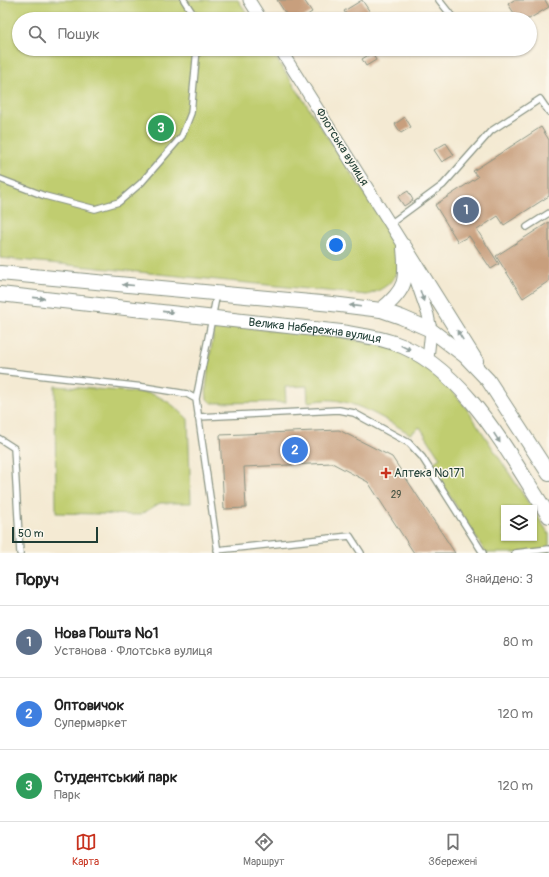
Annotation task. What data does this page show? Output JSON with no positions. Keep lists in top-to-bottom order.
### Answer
{
  "streets": {
    "street": ["Флотська вулиця", "Велика Набережна вулиця"]
  },
  "crossings": [
    ["Флотська вулиця", "Велика Набережна вулиця"]
  ],
  "places": {
    "health": ["Аптека №171"]
  },
  "house_numbers": ["29"],
  "scale_bar": "50 m",
  "page": {
    "search": "Пошук",
    "pins": ["3", "1", "2"],
    "scale": "50 m",
    "heading": ["Поруч", "Знайдено: 3"],
    "list": [
      {
        "mark": "1",
        "name": "Нова Пошта №1",
        "note": "Установа · Флотська вулиця",
        "value": "80 m"
      },
      {
        "mark": "2",
        "name": "Оптовичок",
        "note": "Супермаркет",
        "value": "120 m"
      },
      {
        "mark": "3",
        "name": "Студентський парк",
        "note": "Парк",
        "value": "120 m"
      }
    ],
    "nav": ["Карта", "Маршрут", "Збережені"]
  }
}
